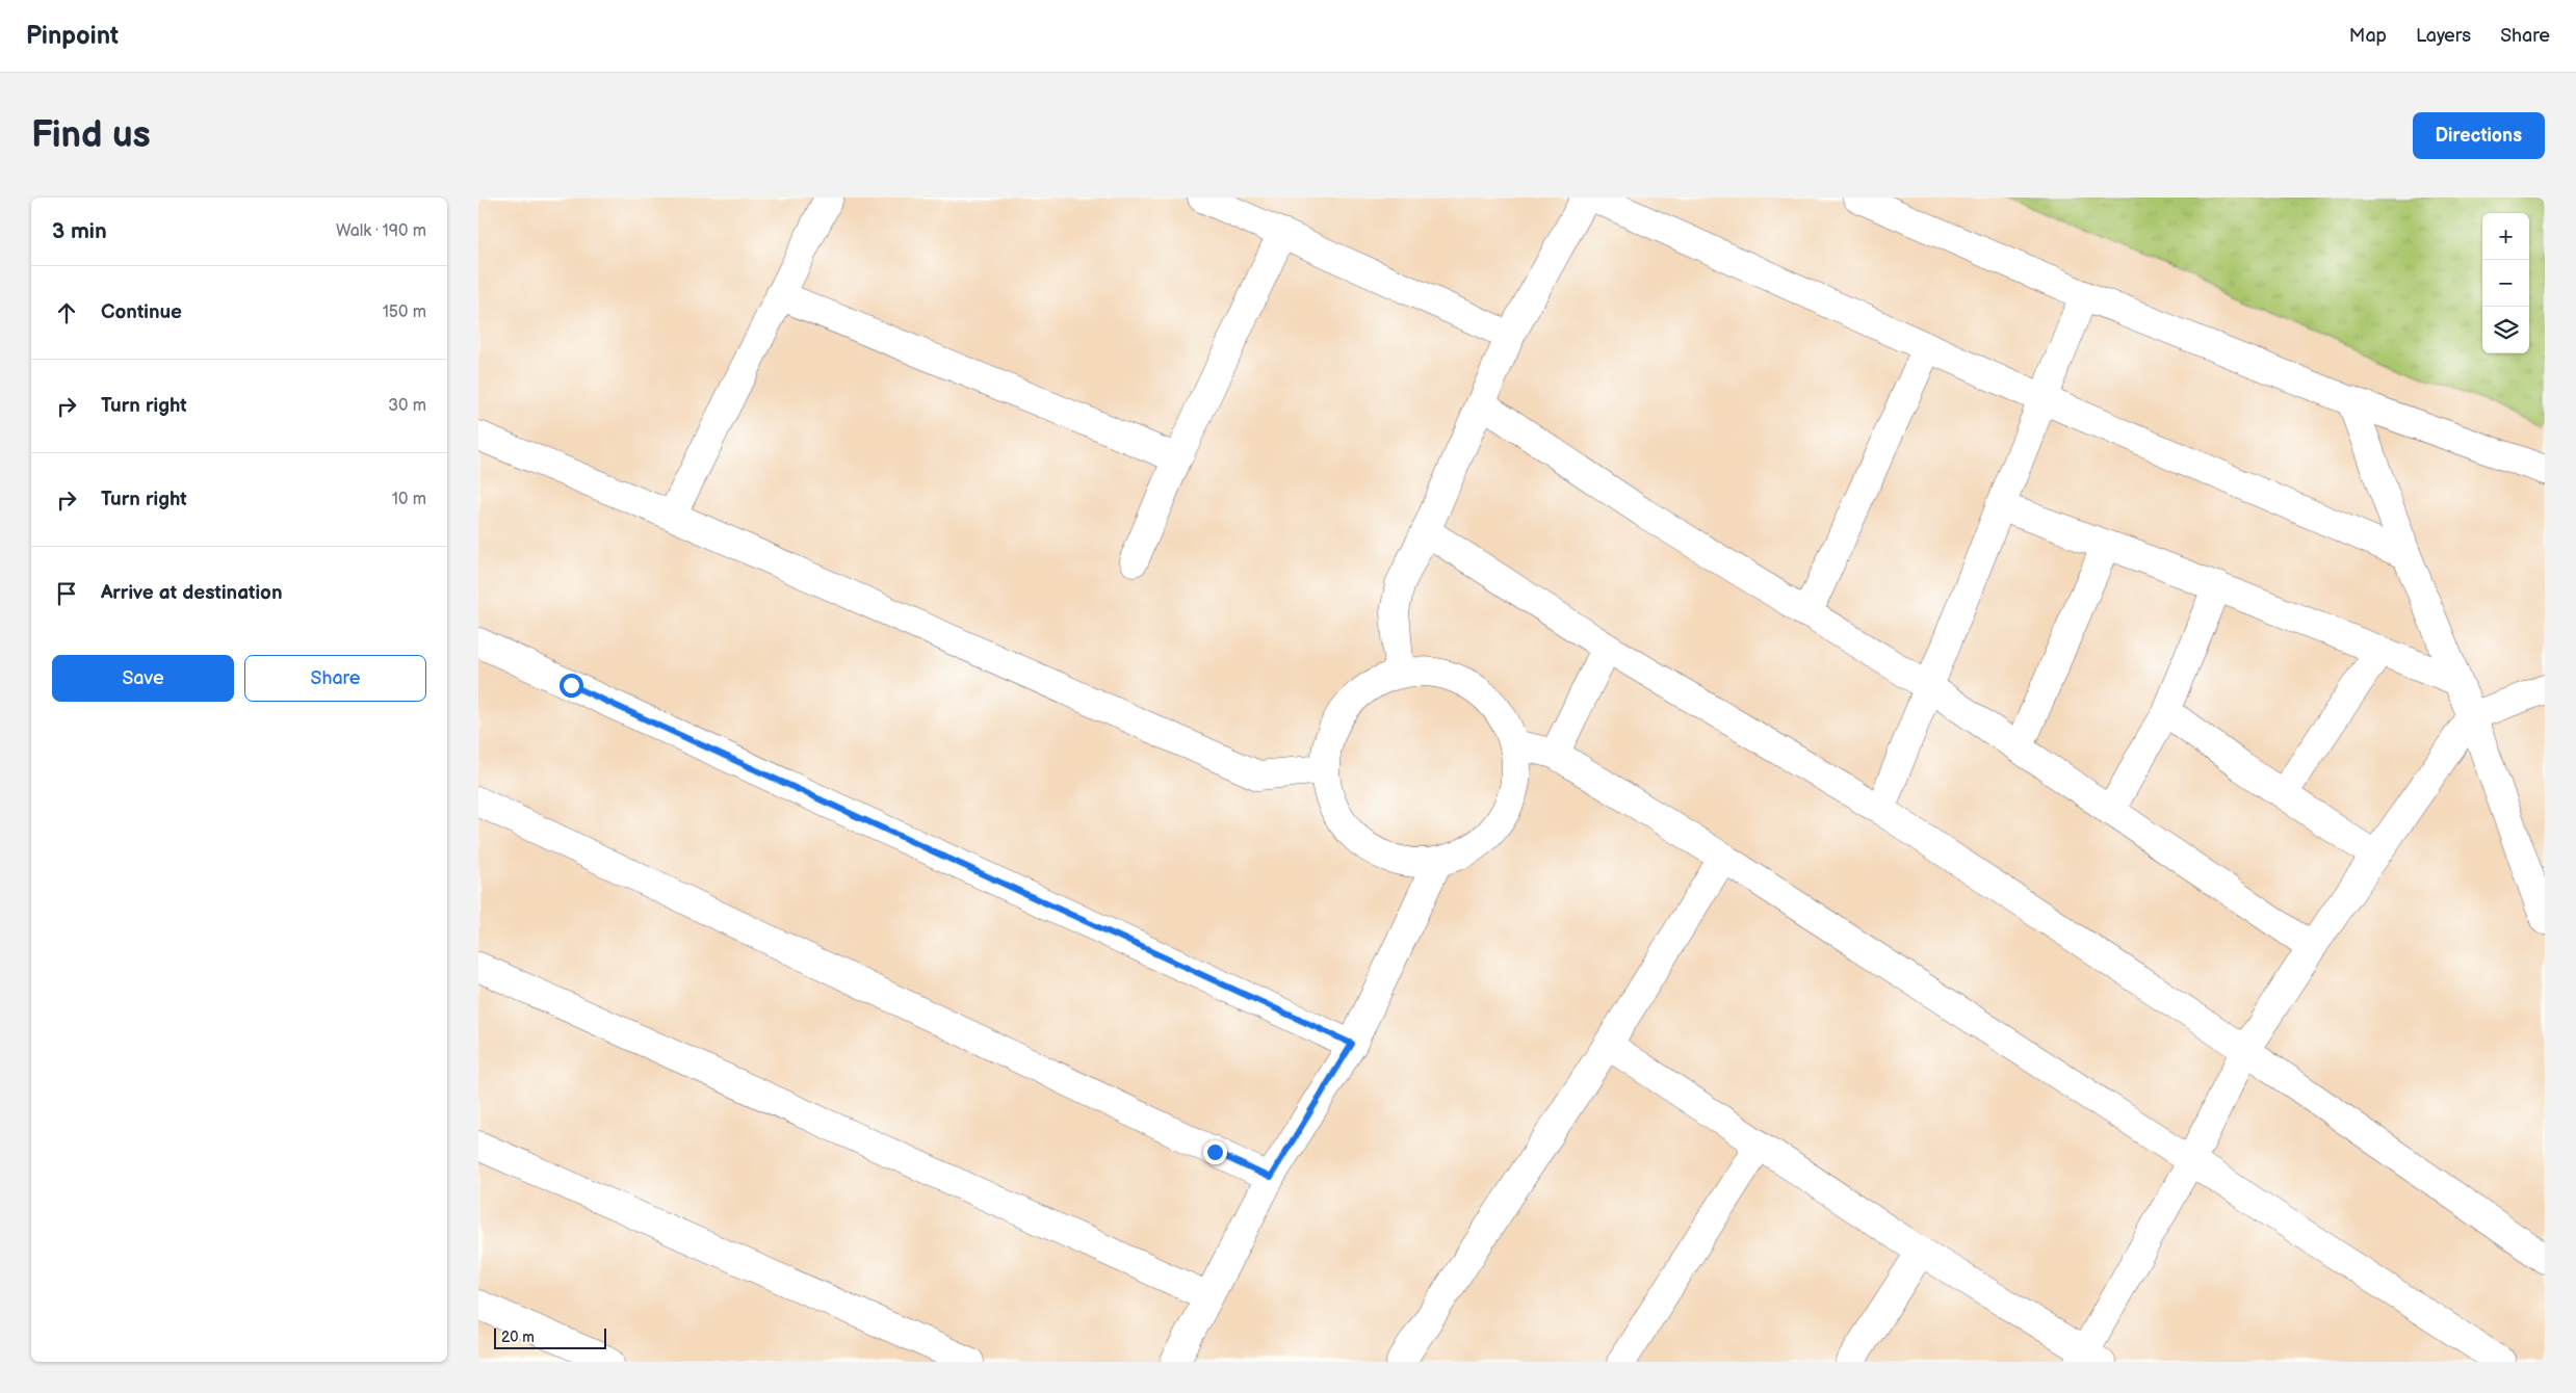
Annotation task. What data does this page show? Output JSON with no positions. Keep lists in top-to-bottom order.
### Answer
{
  "scale_bar": "20 m",
  "page": {
    "header": "Pinpoint",
    "nav": ["Map", "Layers", "Share"],
    "buttons": [
      "Directions",
      ["Save", "Share"]
    ],
    "title": "Find us",
    "heading": ["3 min", "Walk · 190 m"],
    "map_buttons": ["+", "−"],
    "list": [
      ["Continue", "150 m"],
      ["Turn right", "30 m"],
      ["Turn right", "10 m"],
      "Arrive at destination"
    ],
    "scale": "20 m"
  }
}
